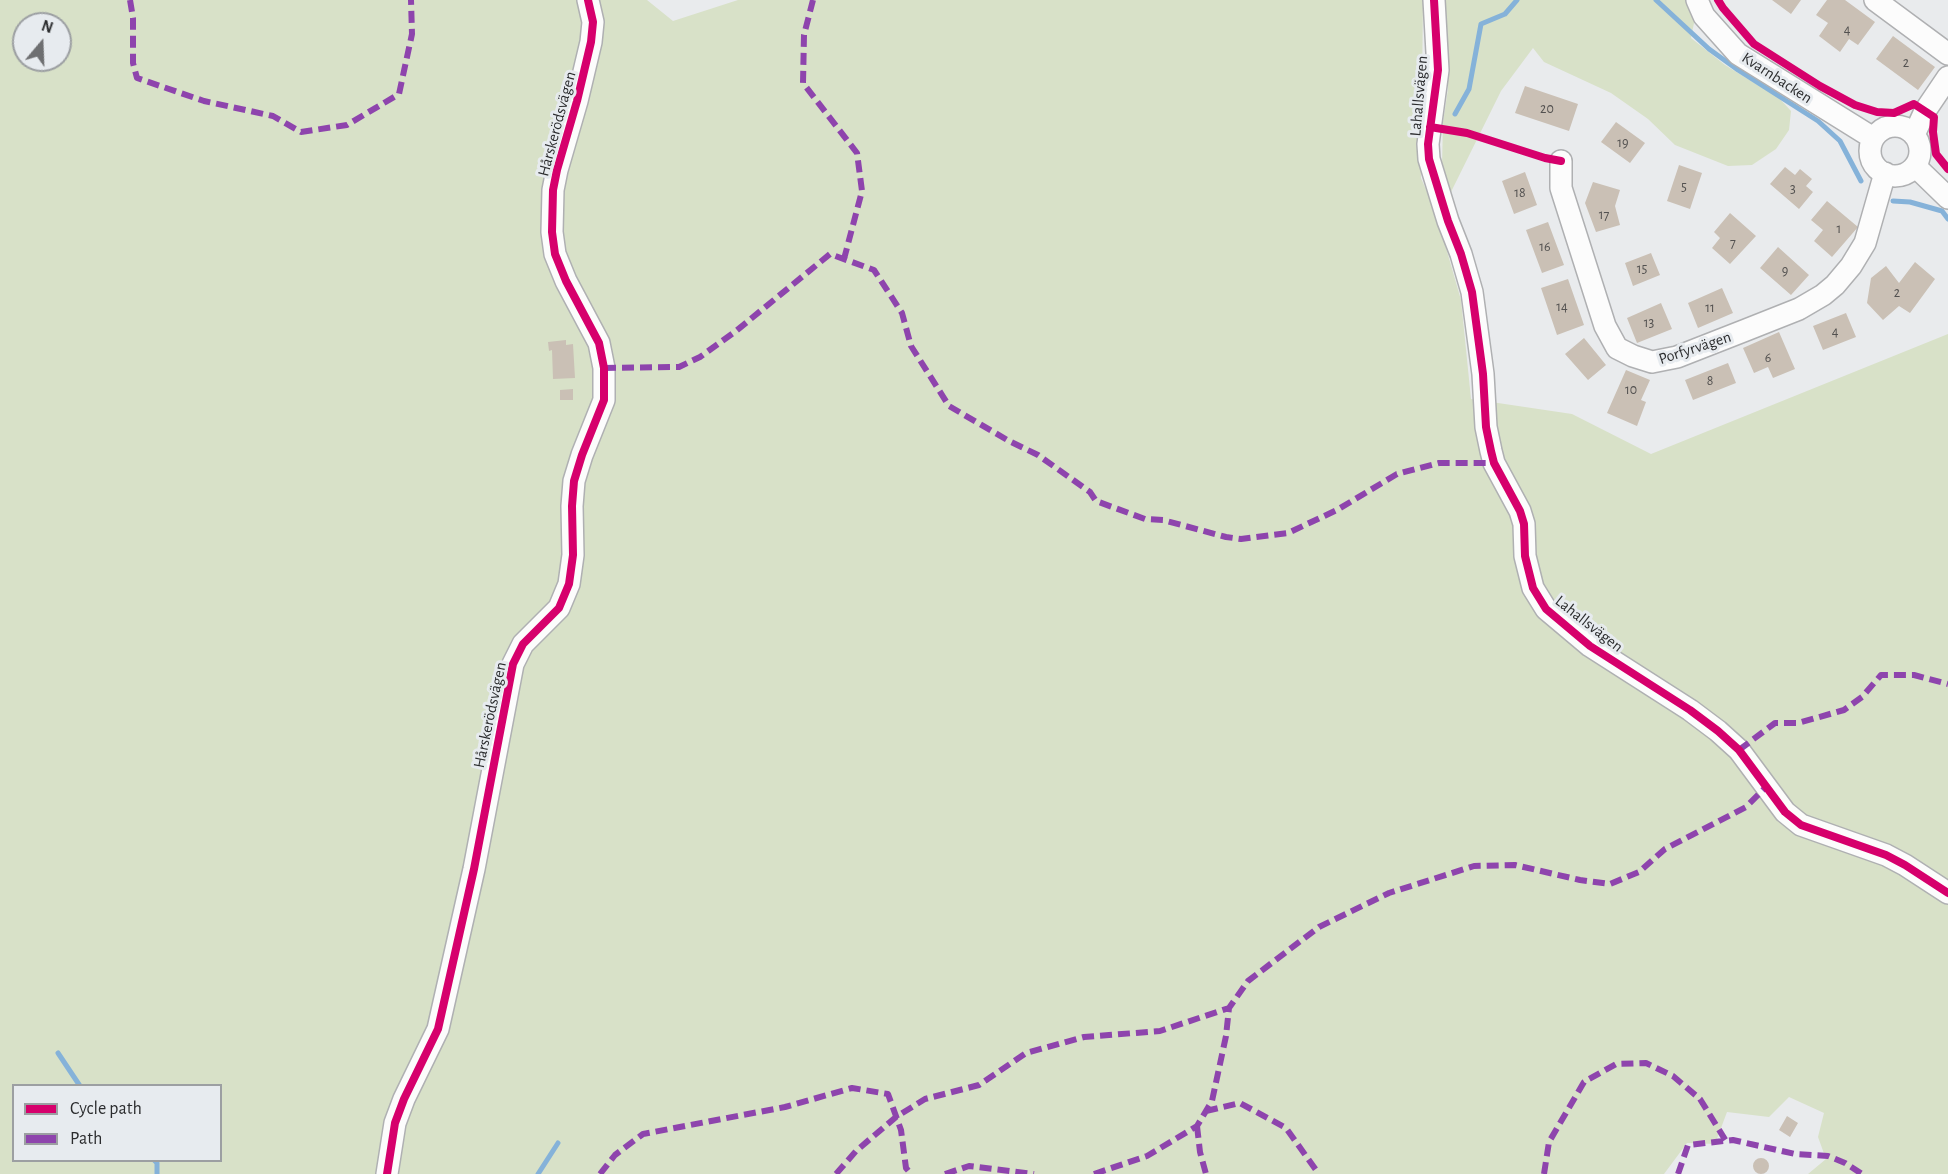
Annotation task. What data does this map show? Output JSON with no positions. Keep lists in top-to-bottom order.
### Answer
{
  "streets": {
    "street": [
      "Kvarnbacken",
      "Lahallsvägen",
      "Hårskerödsvägen",
      "Porfyrvägen"
    ]
  },
  "crossings": [
    ["Kvarnbacken", "Porfyrvägen"]
  ],
  "house_numbers": [
    "4",
    "2",
    "20",
    "19",
    "5",
    "3",
    "18",
    "17",
    "1",
    "7",
    "16",
    "15",
    "9",
    "2",
    "14",
    "11",
    "13",
    "4",
    "6",
    "8",
    "10"
  ],
  "legend": ["Cycle path", "Path"],
  "north": "top"
}
